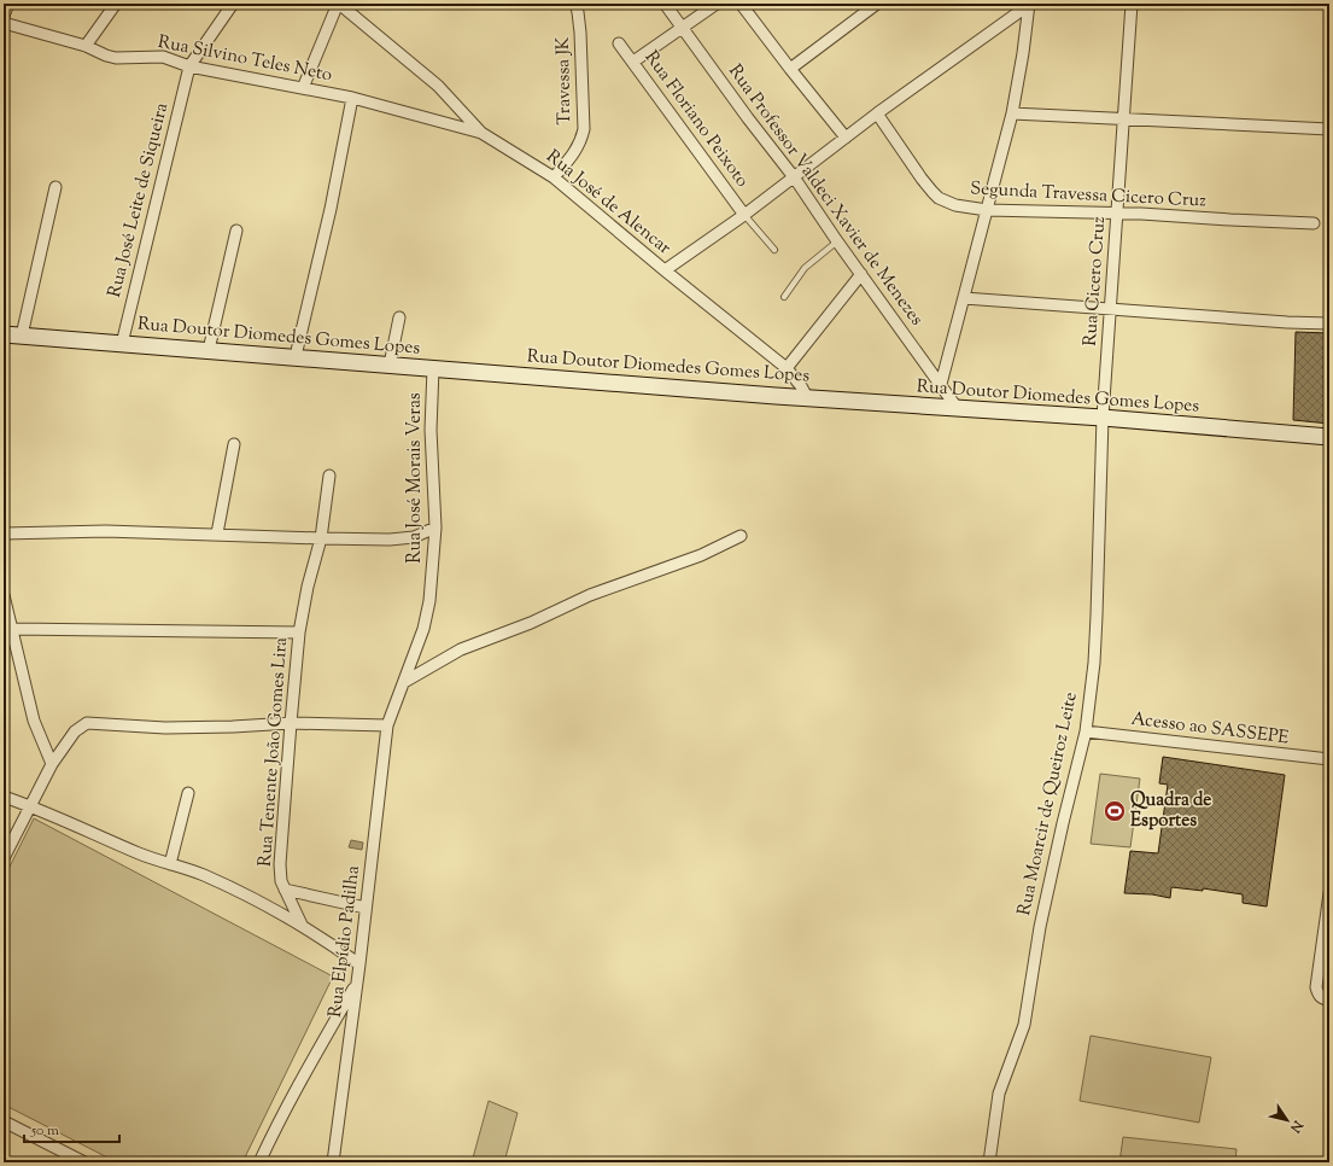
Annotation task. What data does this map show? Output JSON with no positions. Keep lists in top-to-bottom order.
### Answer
{
  "streets": {
    "street": [
      "Rua Silvino Teles Neto",
      "Travessa JK",
      "Rua Floriano Peixoto",
      "Rua Professor Valdeci Xavier de Menezes",
      "Segunda Travessa Cicero Cruz",
      "Rua José Leite de Siqueira",
      "Rua José de Alencar",
      "Rua Cicero Cruz",
      "Rua Doutor Diomedes Gomes Lopes",
      "Rua José Morais Veras",
      "Acesso ao SASSEPE",
      "Rua Tenente João Gomes Lira",
      "Rua Moarcir de Queiroz Leite",
      "Rua Elpídio Padilha"
    ]
  },
  "crossings": [
    ["Rua Silvino Teles Neto", "Rua José Leite de Siqueira"],
    ["Rua Silvino Teles Neto", "Rua José de Alencar"],
    ["Travessa JK", "Rua José de Alencar"],
    ["Rua Professor Valdeci Xavier de Menezes", "Rua Doutor Diomedes Gomes Lopes"],
    ["Segunda Travessa Cicero Cruz", "Rua Cicero Cruz"],
    ["Rua José Leite de Siqueira", "Rua Doutor Diomedes Gomes Lopes"],
    ["Rua José de Alencar", "Rua Doutor Diomedes Gomes Lopes"],
    ["Rua Cicero Cruz", "Rua Doutor Diomedes Gomes Lopes"],
    ["Rua Cicero Cruz", "Rua Moarcir de Queiroz Leite"],
    ["Rua Doutor Diomedes Gomes Lopes", "Rua José Morais Veras"],
    ["Rua Doutor Diomedes Gomes Lopes", "Rua Moarcir de Queiroz Leite"],
    ["Rua José Morais Veras", "Rua Elpídio Padilha"],
    ["Acesso ao SASSEPE", "Rua Moarcir de Queiroz Leite"],
    ["Rua Tenente João Gomes Lira", "Rua Elpídio Padilha"]
  ],
  "places": {
    "sports": ["Quadra de Esportes"]
  },
  "scale_bar": "50 m",
  "north": "bottom right"
}
